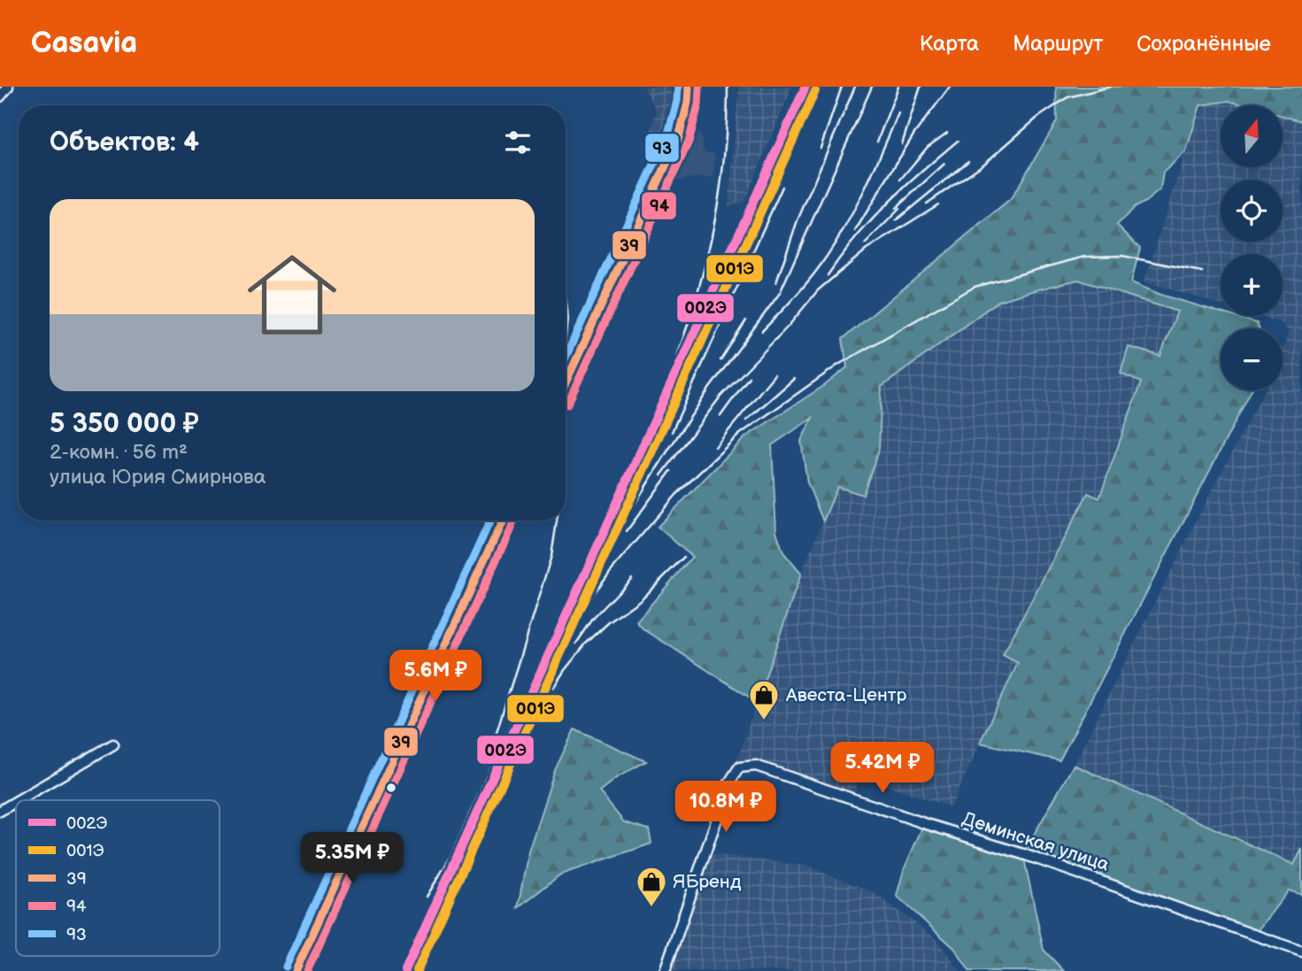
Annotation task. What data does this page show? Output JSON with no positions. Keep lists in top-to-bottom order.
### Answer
{
  "streets": {
    "street": ["Деминская улица"]
  },
  "places": {
    "shop": ["Авеста-Центр", "ЯБренд"]
  },
  "lines": [
    "transit line 002Э",
    "transit line 39",
    "transit line 93",
    "transit line 94",
    "transit line 001Э"
  ],
  "legend": [
    "002Э",
    "001Э",
    "39",
    "94",
    "93"
  ],
  "north": "top",
  "page": {
    "header": "Casavia",
    "nav": ["Карта", "Маршрут", "Сохранённые"],
    "map_buttons": ["+", "−"],
    "heading": "Объектов: 4",
    "list": [
      {
        "name": "5 350 000 ₽",
        "note": "2-комн. · 56 m² · улица Юрия Смирнова"
      }
    ],
    "price": [
      "5.6M ₽",
      "5.42M ₽",
      "10.8M ₽",
      "5.35M ₽"
    ]
  }
}
